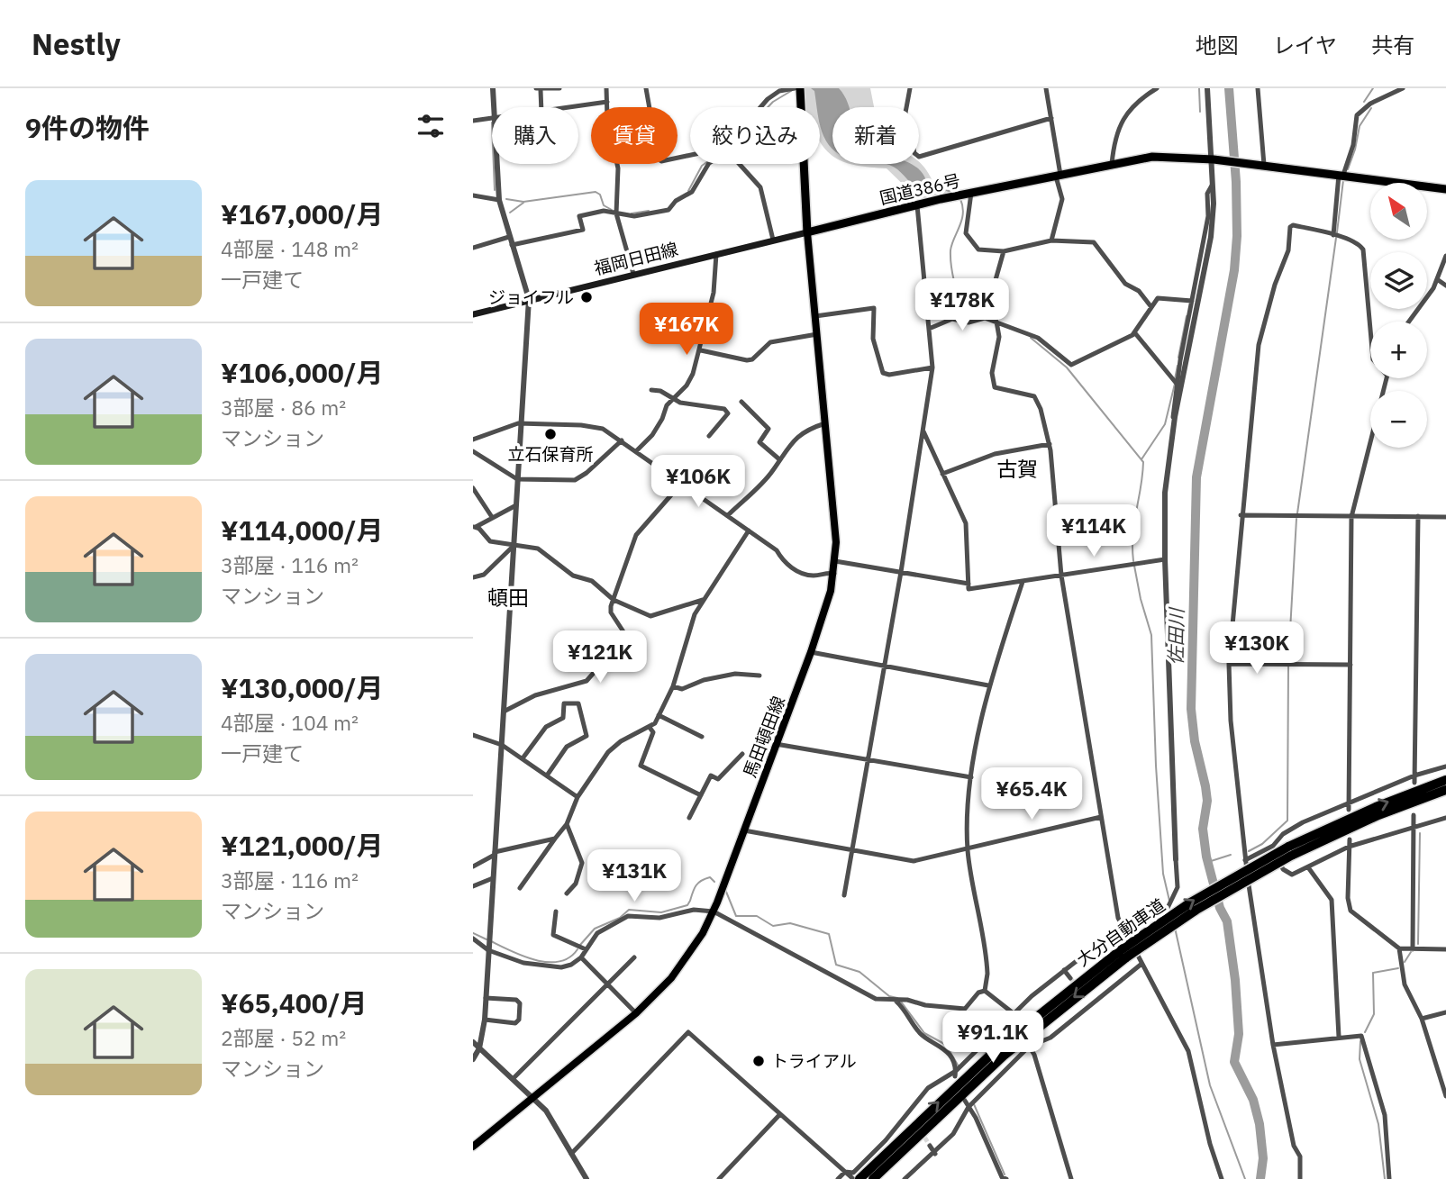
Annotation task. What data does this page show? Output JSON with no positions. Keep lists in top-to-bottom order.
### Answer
{
  "streets": {
    "highway": ["国道386号", "大分自動車道"],
    "main road": ["福岡日田線", "馬田頓田線"]
  },
  "crossings": [
    ["国道386号", "福岡日田線"],
    ["国道386号", "馬田頓田線"],
    ["福岡日田線", "馬田頓田線"]
  ],
  "districts": ["古賀", "頓田"],
  "water": ["佐田川"],
  "places": ["ジョイフル", "立石保育所", "トライアル"],
  "north": "top left",
  "page": {
    "header": "Nestly",
    "nav": ["地図", "レイヤ", "共有"],
    "heading": "9件の物件",
    "chip": [
      "購入",
      "賃貸",
      "絞り込み",
      "新着"
    ],
    "list": [
      {
        "name": "¥167,000/月",
        "note": "4部屋 · 148 m² · 一戸建て"
      },
      {
        "name": "¥106,000/月",
        "note": "3部屋 · 86 m² · マンション"
      },
      {
        "name": "¥114,000/月",
        "note": "3部屋 · 116 m² · マンション"
      },
      {
        "name": "¥130,000/月",
        "note": "4部屋 · 104 m² · 一戸建て"
      },
      {
        "name": "¥121,000/月",
        "note": "3部屋 · 116 m² · マンション"
      },
      {
        "name": "¥65,400/月",
        "note": "2部屋 · 52 m² · マンション"
      }
    ],
    "map_buttons": ["+", "−"],
    "price": [
      "¥178K",
      "¥167K",
      "¥106K",
      "¥114K",
      "¥130K",
      "¥121K",
      "¥65.4K",
      "¥131K",
      "¥91.1K"
    ]
  }
}
